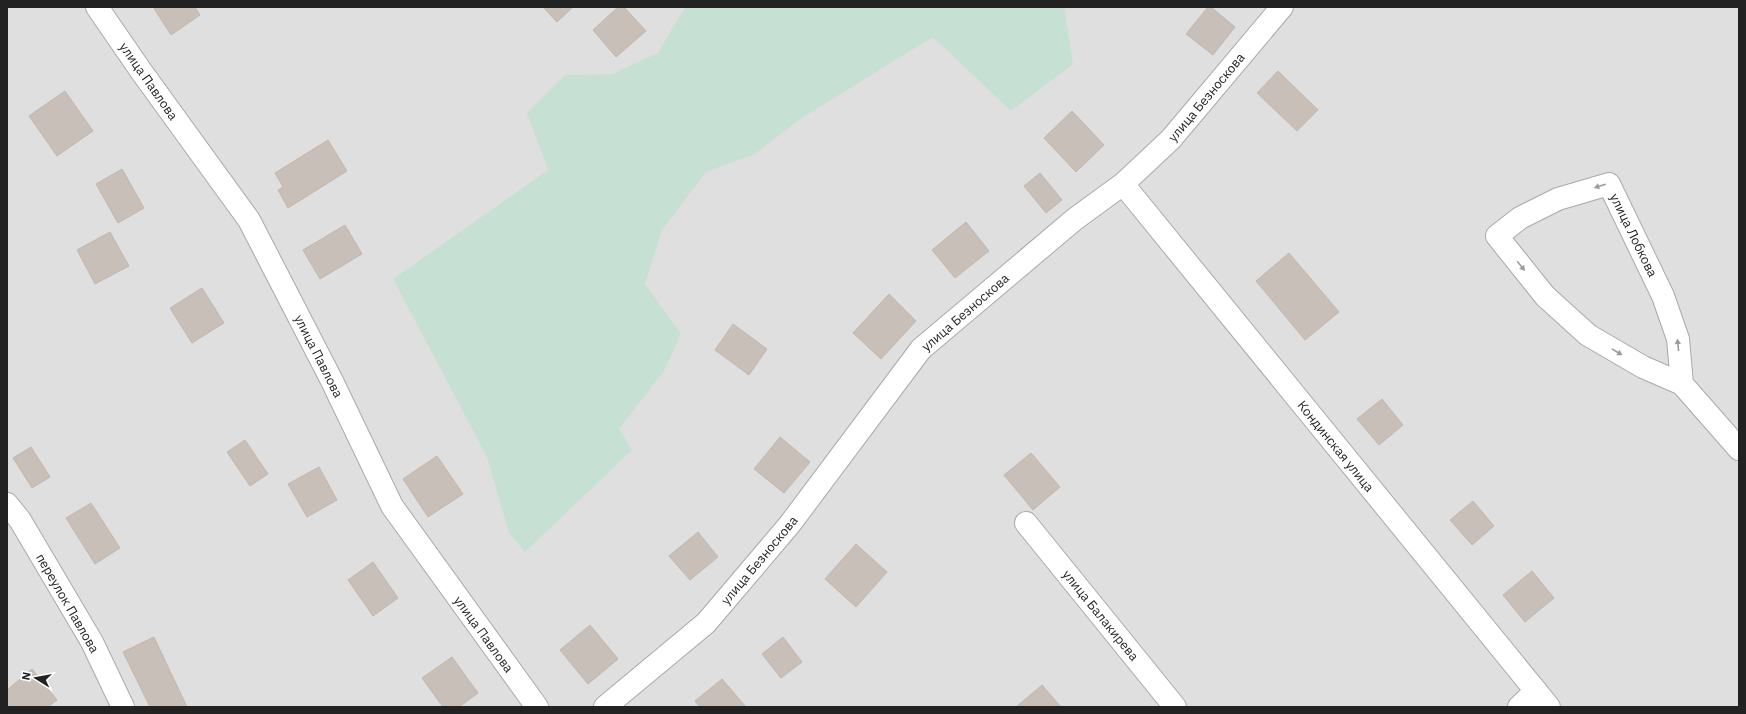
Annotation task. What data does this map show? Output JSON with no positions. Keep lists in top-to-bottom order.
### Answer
{
  "streets": {
    "street": [
      "улица Павлова",
      "улица Безноскова",
      "улица Лобкова",
      "Кондинская улица",
      "переулок Павлова",
      "улица Балакирева"
    ]
  },
  "crossings": [
    ["улица Безноскова", "Кондинская улица"]
  ],
  "north": "left"
}
